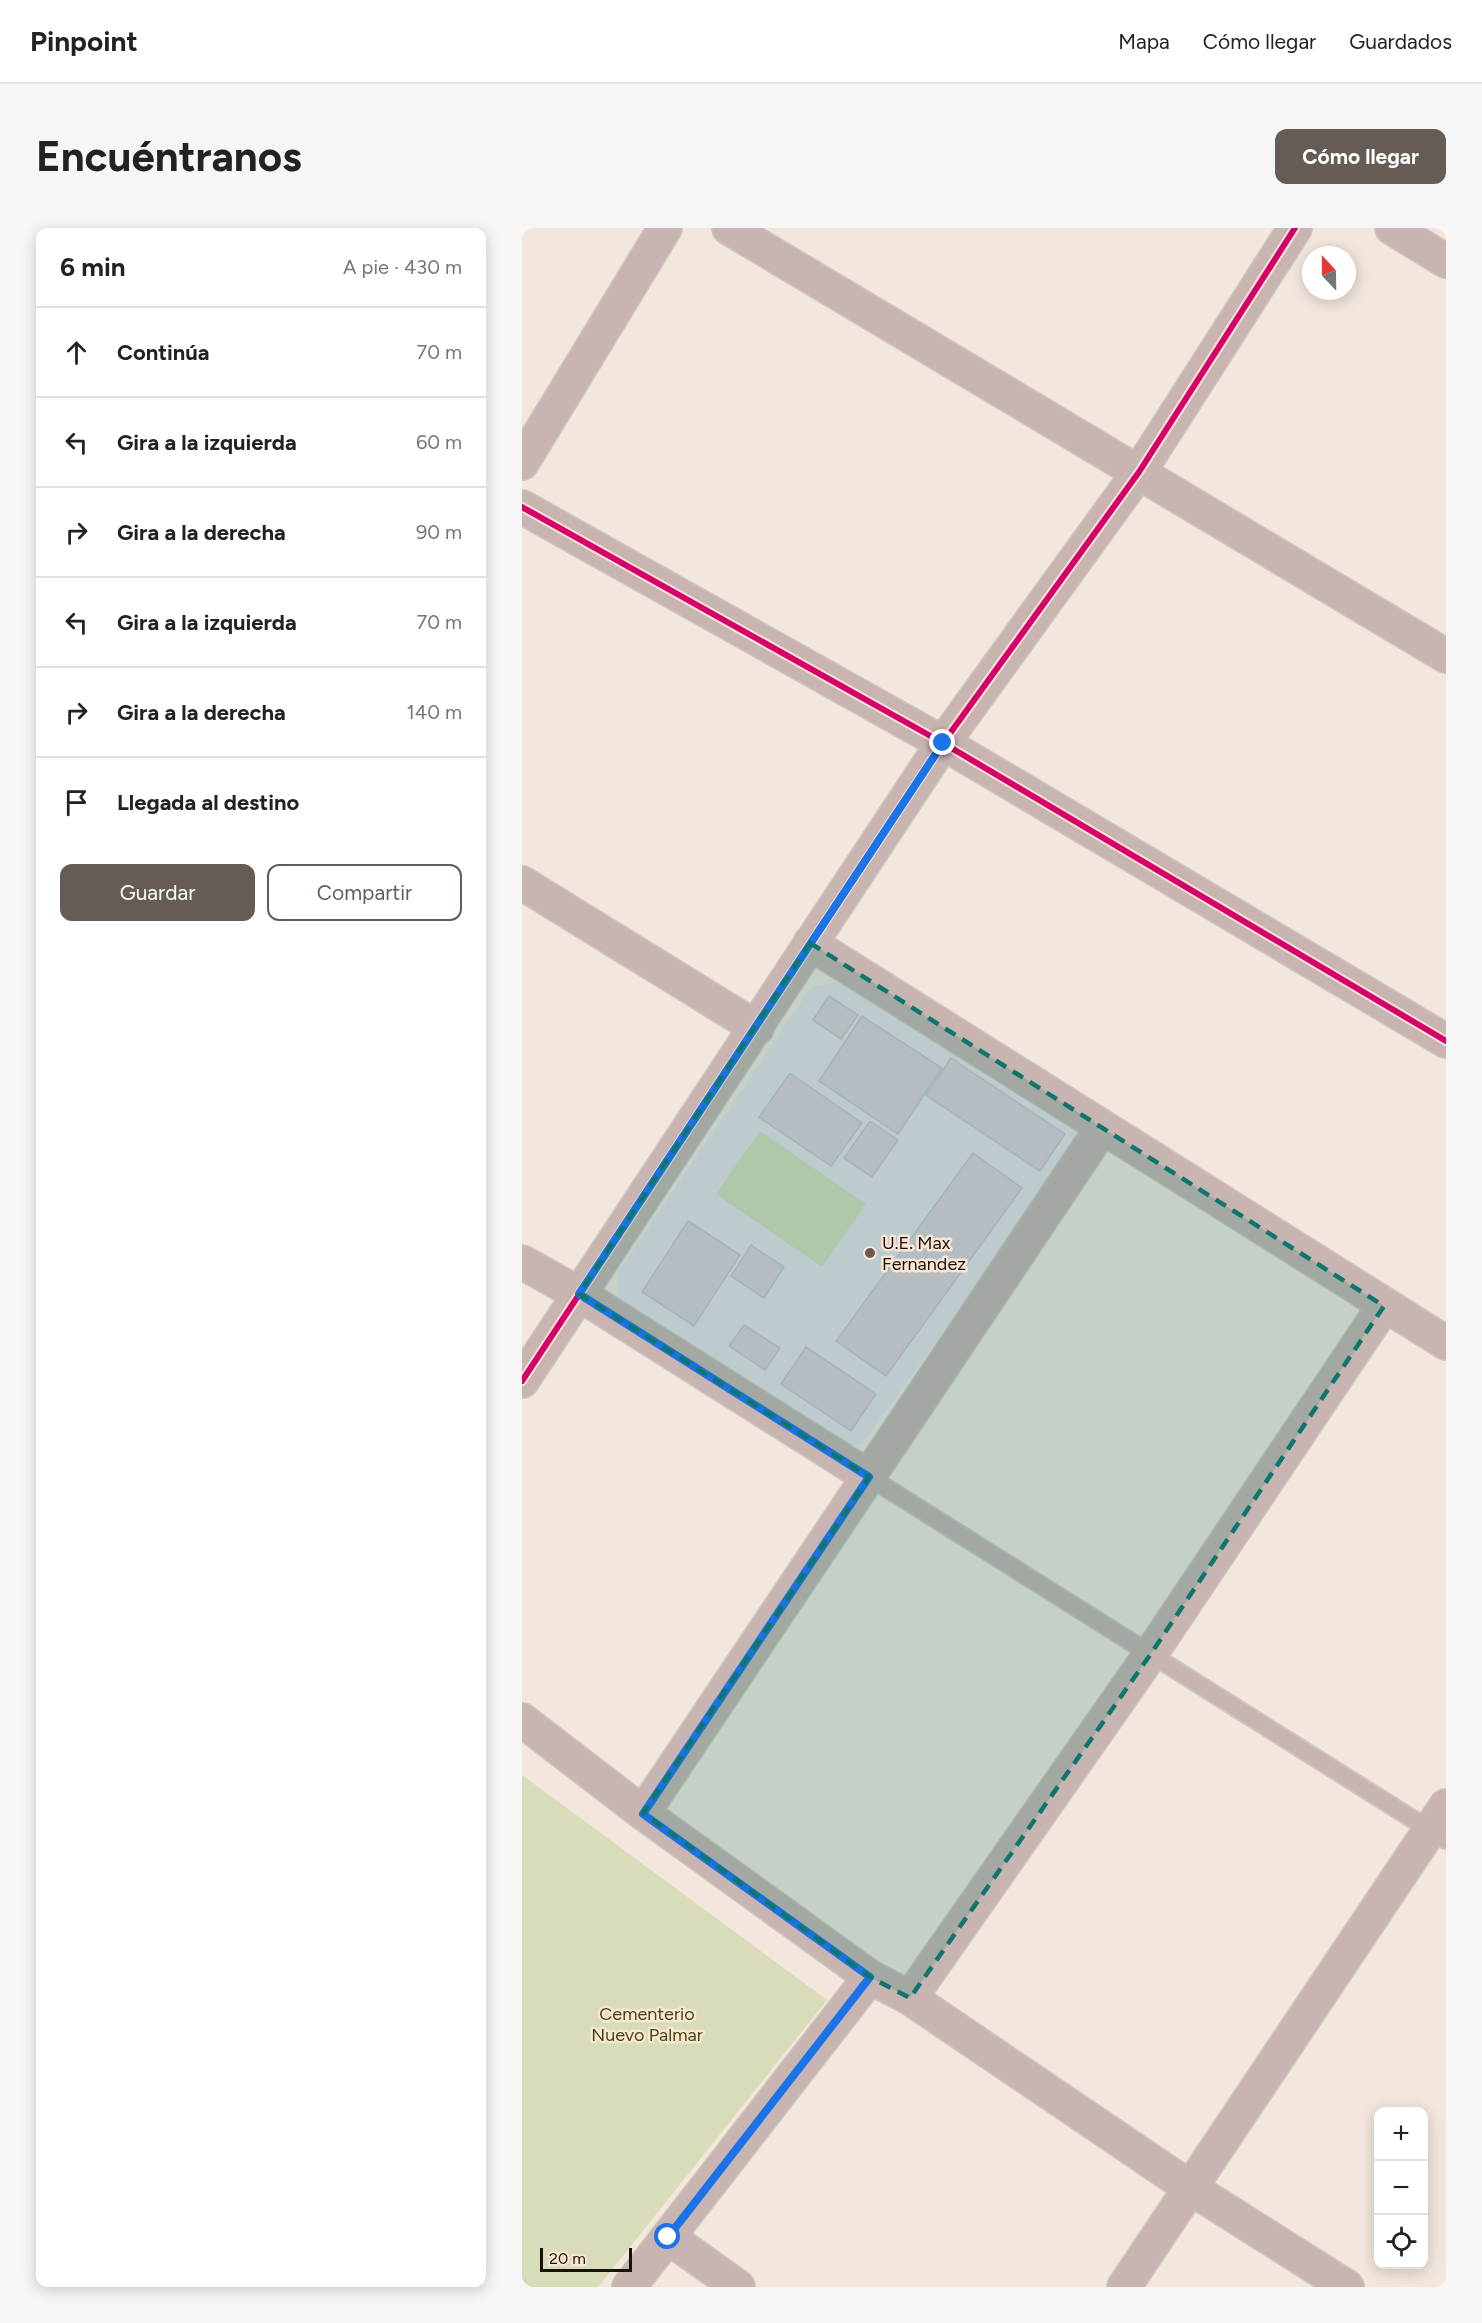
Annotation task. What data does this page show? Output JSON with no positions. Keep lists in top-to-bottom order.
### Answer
{
  "parks": ["Cementerio Nuevo Palmar"],
  "places": ["U.E. Max Fernandez"],
  "scale_bar": "20 m",
  "north": "top",
  "page": {
    "header": "Pinpoint",
    "nav": ["Mapa", "Cómo llegar", "Guardados"],
    "buttons": [
      "Cómo llegar",
      ["Guardar", "Compartir"]
    ],
    "title": "Encuéntranos",
    "heading": ["6 min", "A pie · 430 m"],
    "list": [
      ["Continúa", "70 m"],
      ["Gira a la izquierda", "60 m"],
      ["Gira a la derecha", "90 m"],
      ["Gira a la izquierda", "70 m"],
      ["Gira a la derecha", "140 m"],
      "Llegada al destino"
    ],
    "map_buttons": ["+", "−"],
    "scale": "20 m"
  }
}
